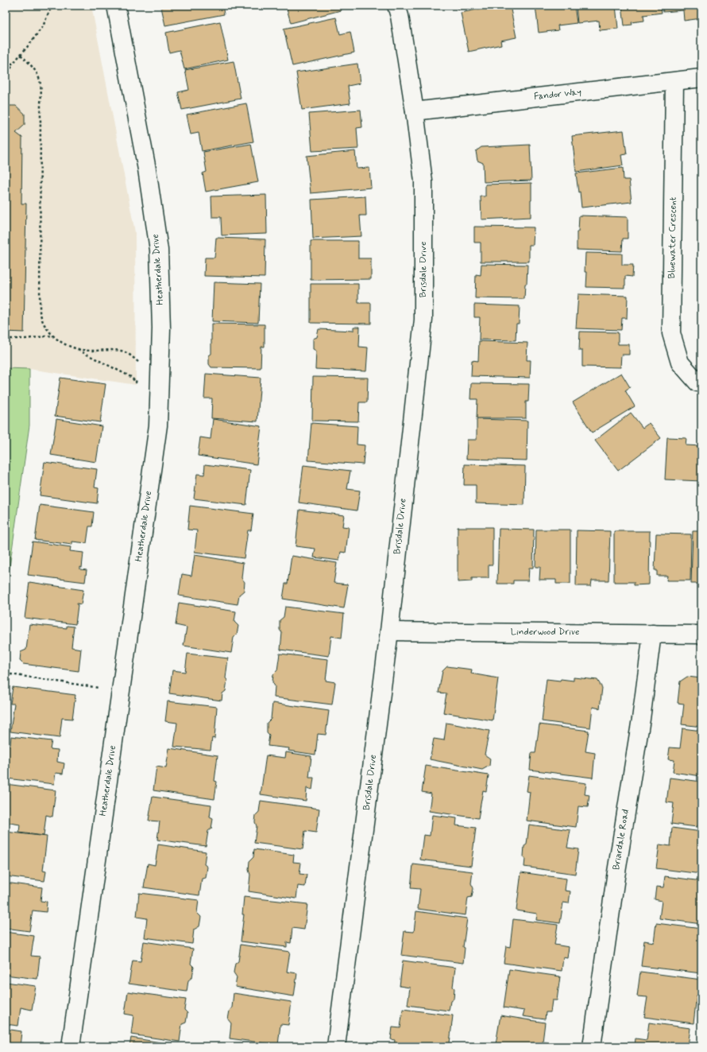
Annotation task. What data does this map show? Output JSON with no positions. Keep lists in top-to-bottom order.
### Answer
{
  "streets": {
    "street": [
      "Fandor Way",
      "Bluewater Crescent",
      "Heatherdale Drive",
      "Brisdale Drive",
      "Linderwood Drive",
      "Briardale Road"
    ]
  },
  "crossings": [
    ["Fandor Way", "Bluewater Crescent"],
    ["Fandor Way", "Brisdale Drive"],
    ["Brisdale Drive", "Linderwood Drive"],
    ["Linderwood Drive", "Briardale Road"]
  ]
}
